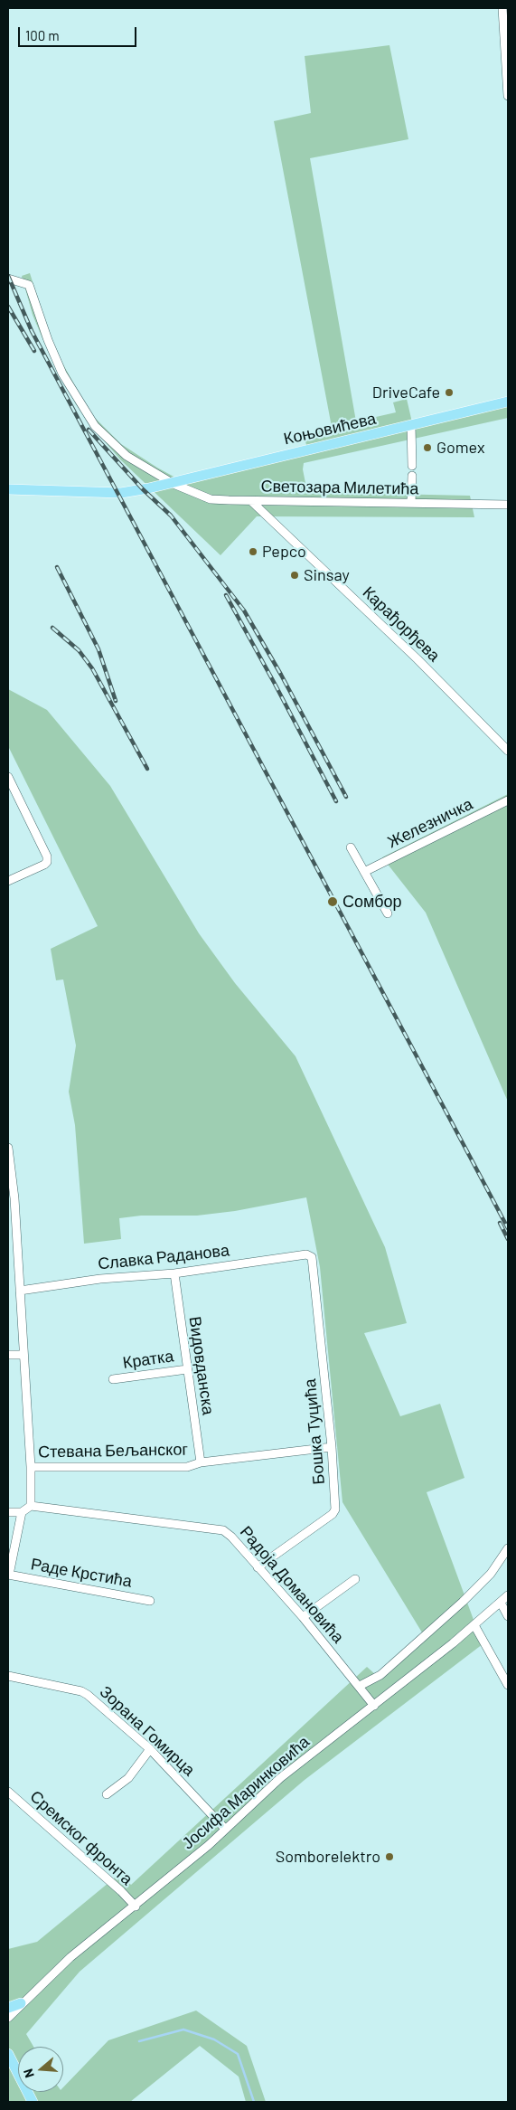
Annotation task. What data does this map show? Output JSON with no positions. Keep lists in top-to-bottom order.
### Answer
{
  "streets": {
    "main road": ["Коњовићева"],
    "street": [
      "Светозара Милетића",
      "Карађорђева",
      "Железничка",
      "Славка Раданова",
      "Кратка",
      "Видовданска",
      "Бошка Туцића",
      "Стевана Бељанског",
      "Раде Крстића",
      "Радоја Домановића",
      "Зорана Гомирца",
      "Јосифа Маринковића",
      "Сремског фронта"
    ]
  },
  "crossings": [
    ["Коњовићева", "Светозара Милетића"],
    ["Светозара Милетића", "Карађорђева"],
    ["Славка Раданова", "Видовданска"],
    ["Славка Раданова", "Бошка Туцића"],
    ["Кратка", "Видовданска"],
    ["Видовданска", "Стевана Бељанског"],
    ["Бошка Туцића", "Стевана Бељанског"],
    ["Бошка Туцића", "Радоја Домановића"],
    ["Радоја Домановића", "Јосифа Маринковића"],
    ["Зорана Гомирца", "Јосифа Маринковића"],
    ["Јосифа Маринковића", "Сремског фронта"]
  ],
  "places": [
    "DriveCafe",
    "Gomex",
    "Pepco",
    "Sinsay",
    "Сомбор",
    "Somborelektro"
  ],
  "scale_bar": "100 m",
  "north": "left"
}
